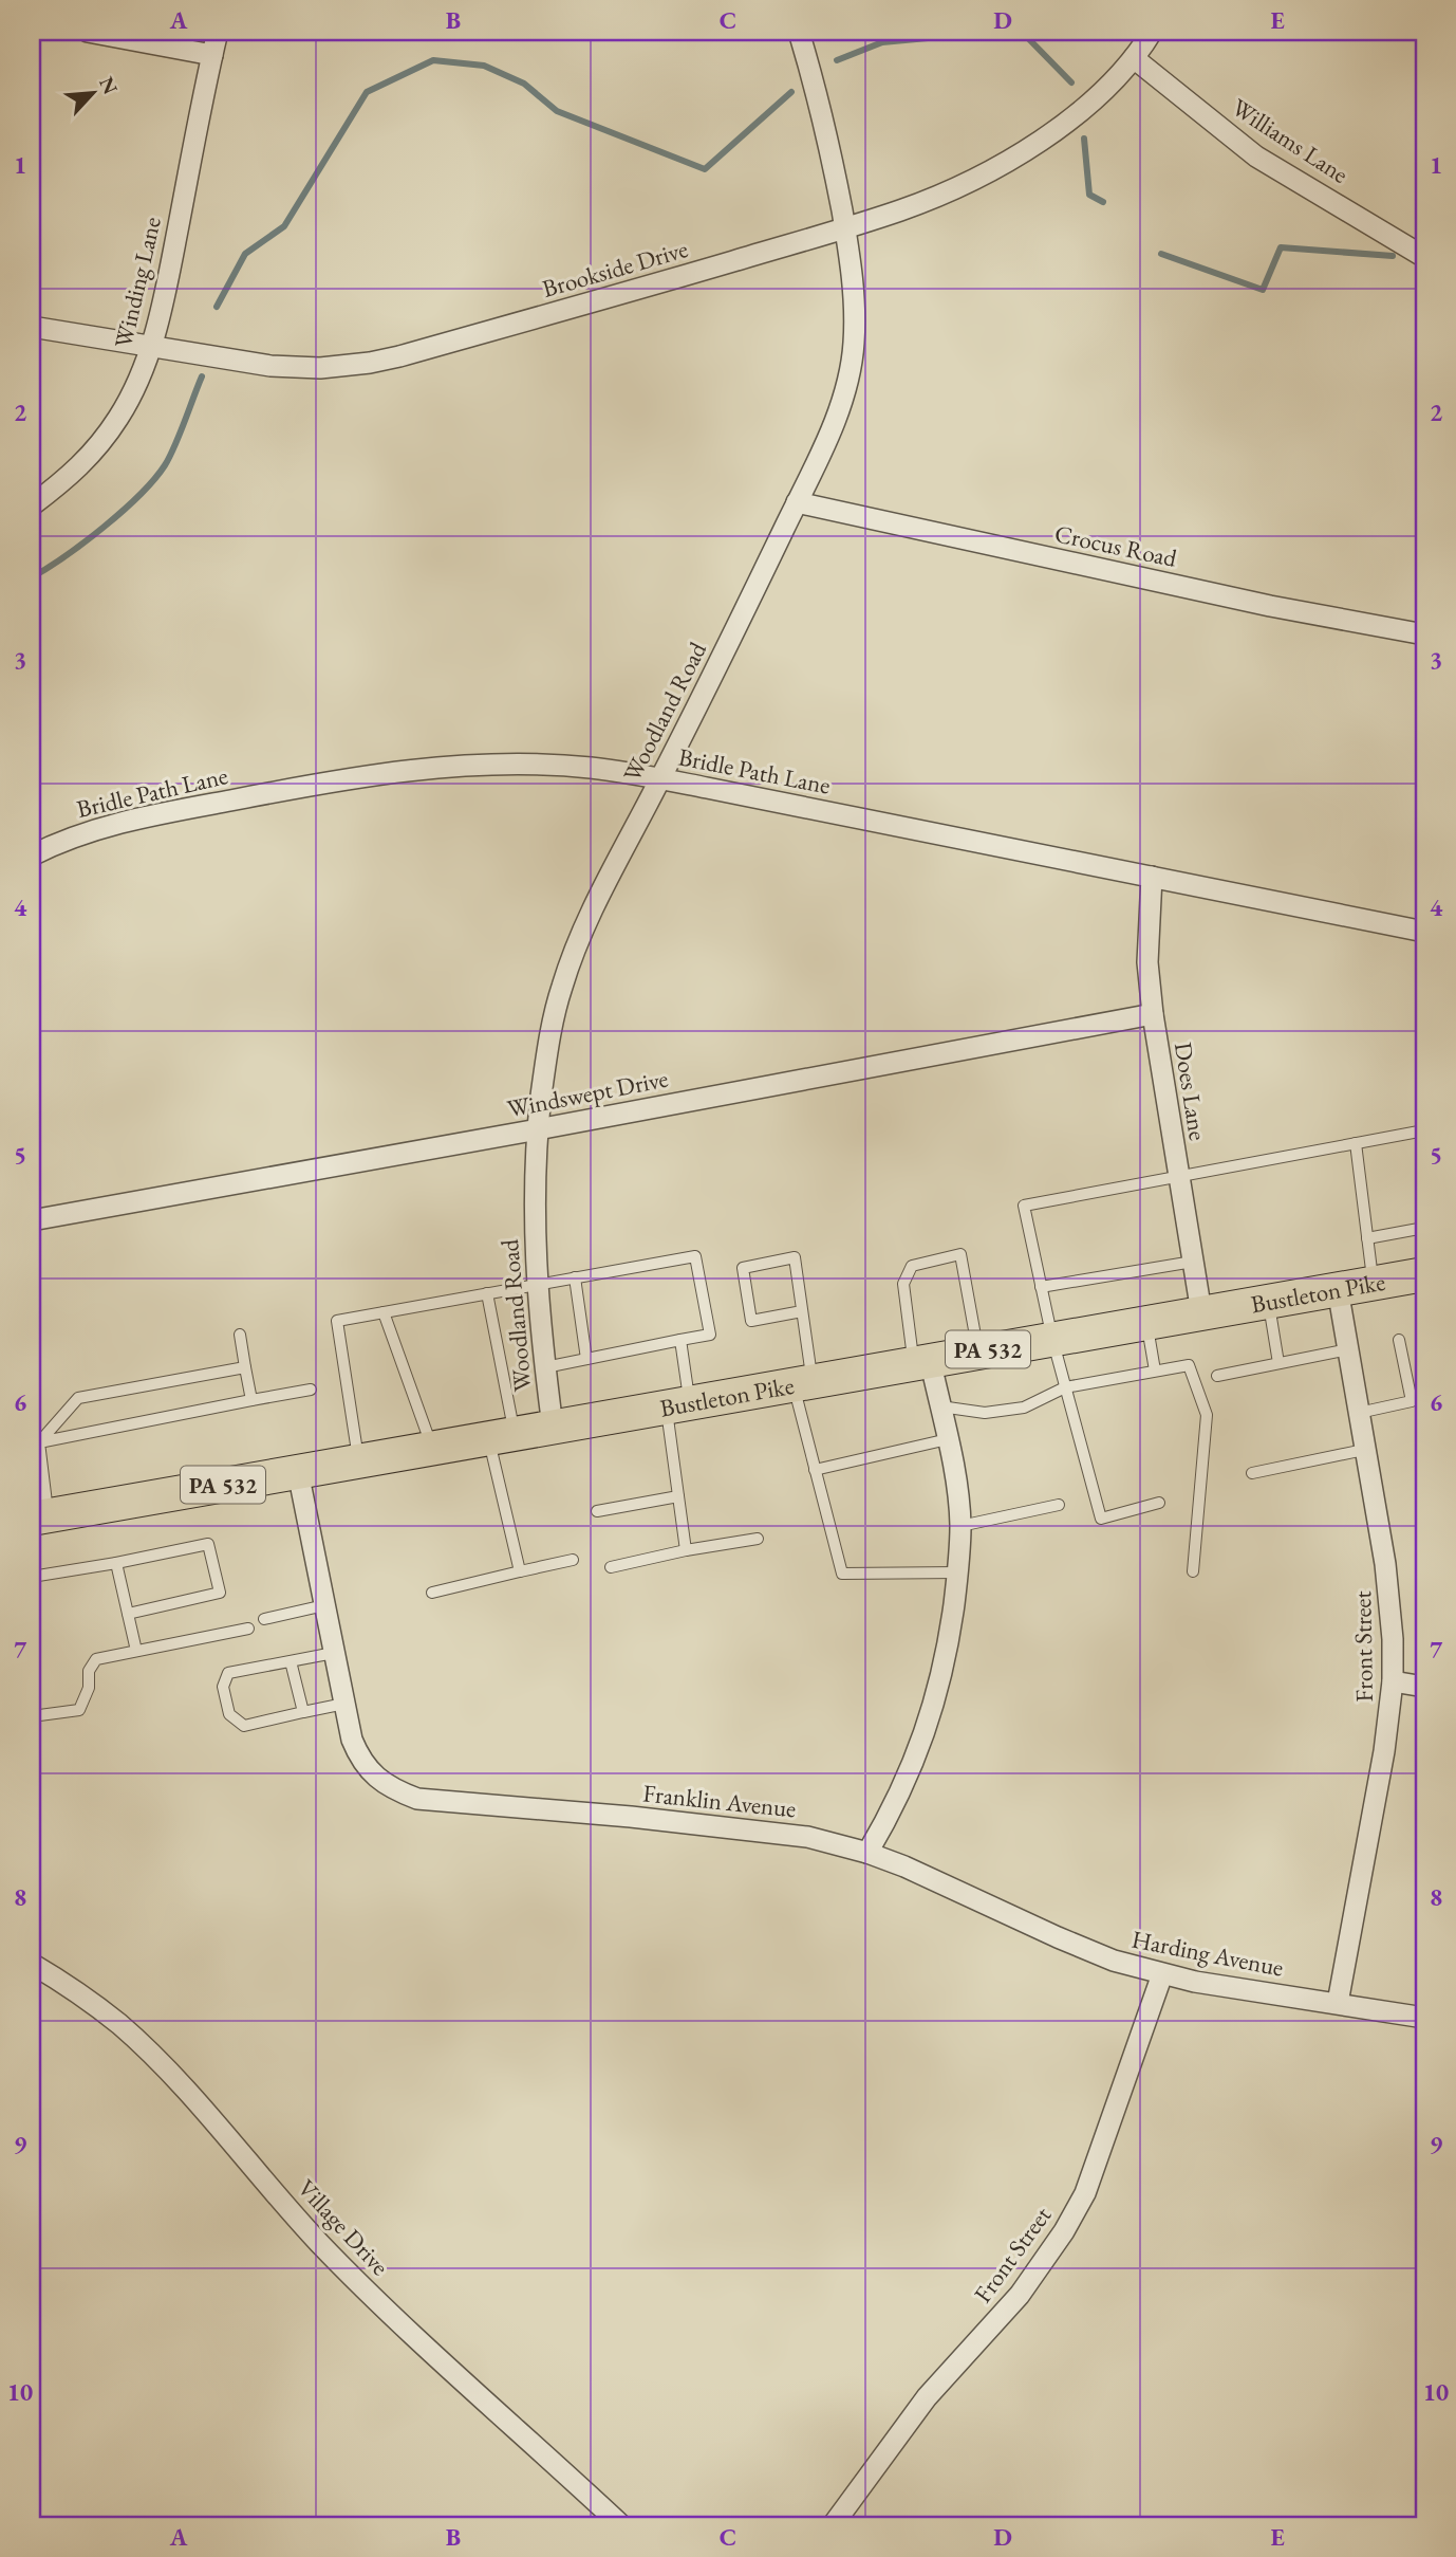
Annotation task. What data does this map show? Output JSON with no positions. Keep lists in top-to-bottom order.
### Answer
{
  "streets": {
    "main road": ["Bustleton Pike", "PA 532"],
    "street": [
      "Williams Lane",
      "Brookside Drive",
      "Winding Lane",
      "Crocus Road",
      "Woodland Road",
      "Bridle Path Lane",
      "Does Lane",
      "Windswept Drive",
      "Front Street",
      "Franklin Avenue",
      "Harding Avenue",
      "Village Drive"
    ]
  },
  "crossings": [
    ["Williams Lane", "Brookside Drive"],
    ["Brookside Drive", "Winding Lane"],
    ["Brookside Drive", "Woodland Road"],
    ["Crocus Road", "Woodland Road"],
    ["Woodland Road", "Bridle Path Lane"],
    ["Woodland Road", "Windswept Drive"],
    ["Woodland Road", "Bustleton Pike"],
    ["Bridle Path Lane", "Does Lane"],
    ["Does Lane", "Windswept Drive"],
    ["Does Lane", "Bustleton Pike"],
    ["Bustleton Pike", "Front Street"],
    ["Bustleton Pike", "Franklin Avenue"],
    ["Front Street", "Harding Avenue"],
    ["Franklin Avenue", "Harding Avenue"]
  ],
  "north": "top right",
  "grid": {
    "columns": [
      "A",
      "B",
      "C",
      "D",
      "E"
    ],
    "rows": [
      "1",
      "2",
      "3",
      "4",
      "5",
      "6",
      "7",
      "8",
      "9",
      "10"
    ]
  }
}
